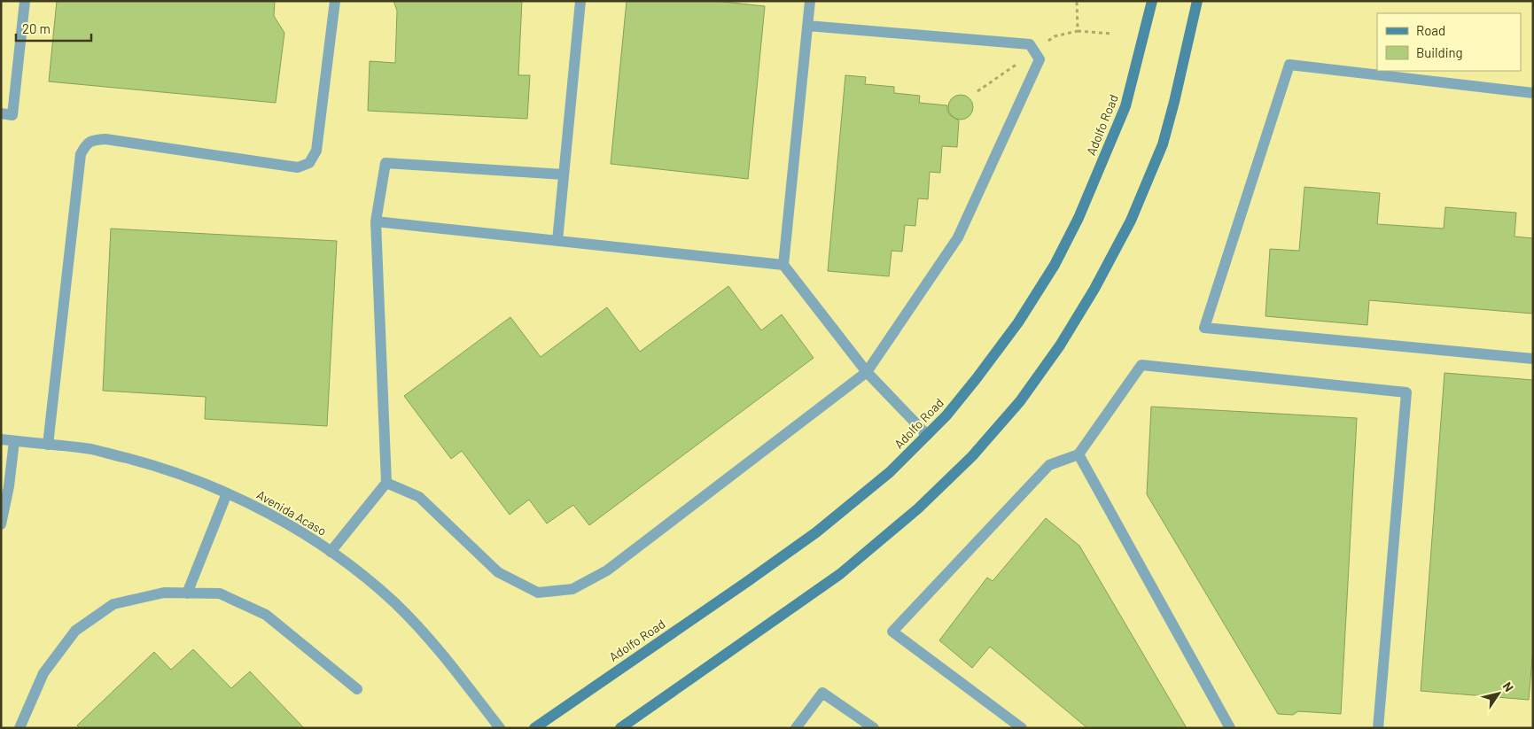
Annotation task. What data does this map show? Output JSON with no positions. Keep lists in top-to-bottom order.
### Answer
{
  "streets": {
    "main road": ["Adolfo Road"],
    "street": ["Avenida Acaso"]
  },
  "legend": ["Road", "Building"],
  "scale_bar": "20 m",
  "north": "top right"
}
